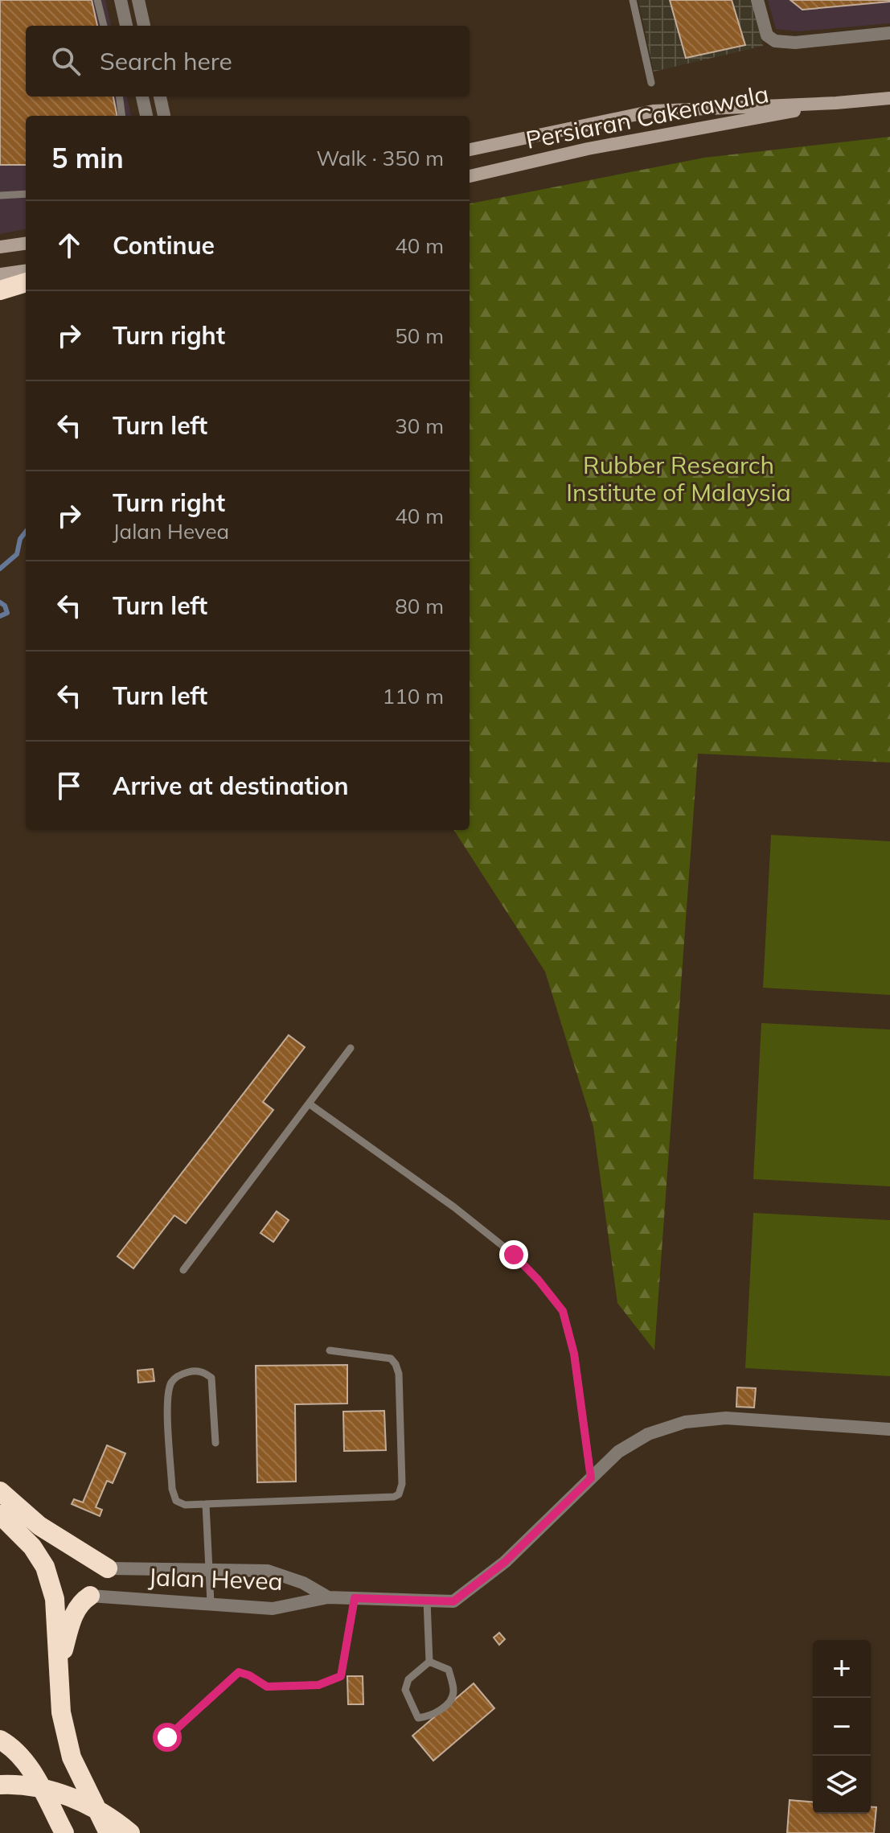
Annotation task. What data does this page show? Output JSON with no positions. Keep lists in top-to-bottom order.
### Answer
{
  "streets": {
    "street": ["Persiaran Cakerawala", "Jalan Hevea"]
  },
  "parks": ["Rubber Research Institute of Malaysia"],
  "page": {
    "search": "Search here",
    "heading": ["5 min", "Walk · 350 m"],
    "list": [
      ["Continue", "40 m"],
      ["Turn right", "50 m"],
      ["Turn left", "30 m"],
      ["Turn right", "Jalan Hevea", "40 m"],
      ["Turn left", "80 m"],
      ["Turn left", "110 m"],
      "Arrive at destination"
    ],
    "map_buttons": ["+", "−"]
  }
}
